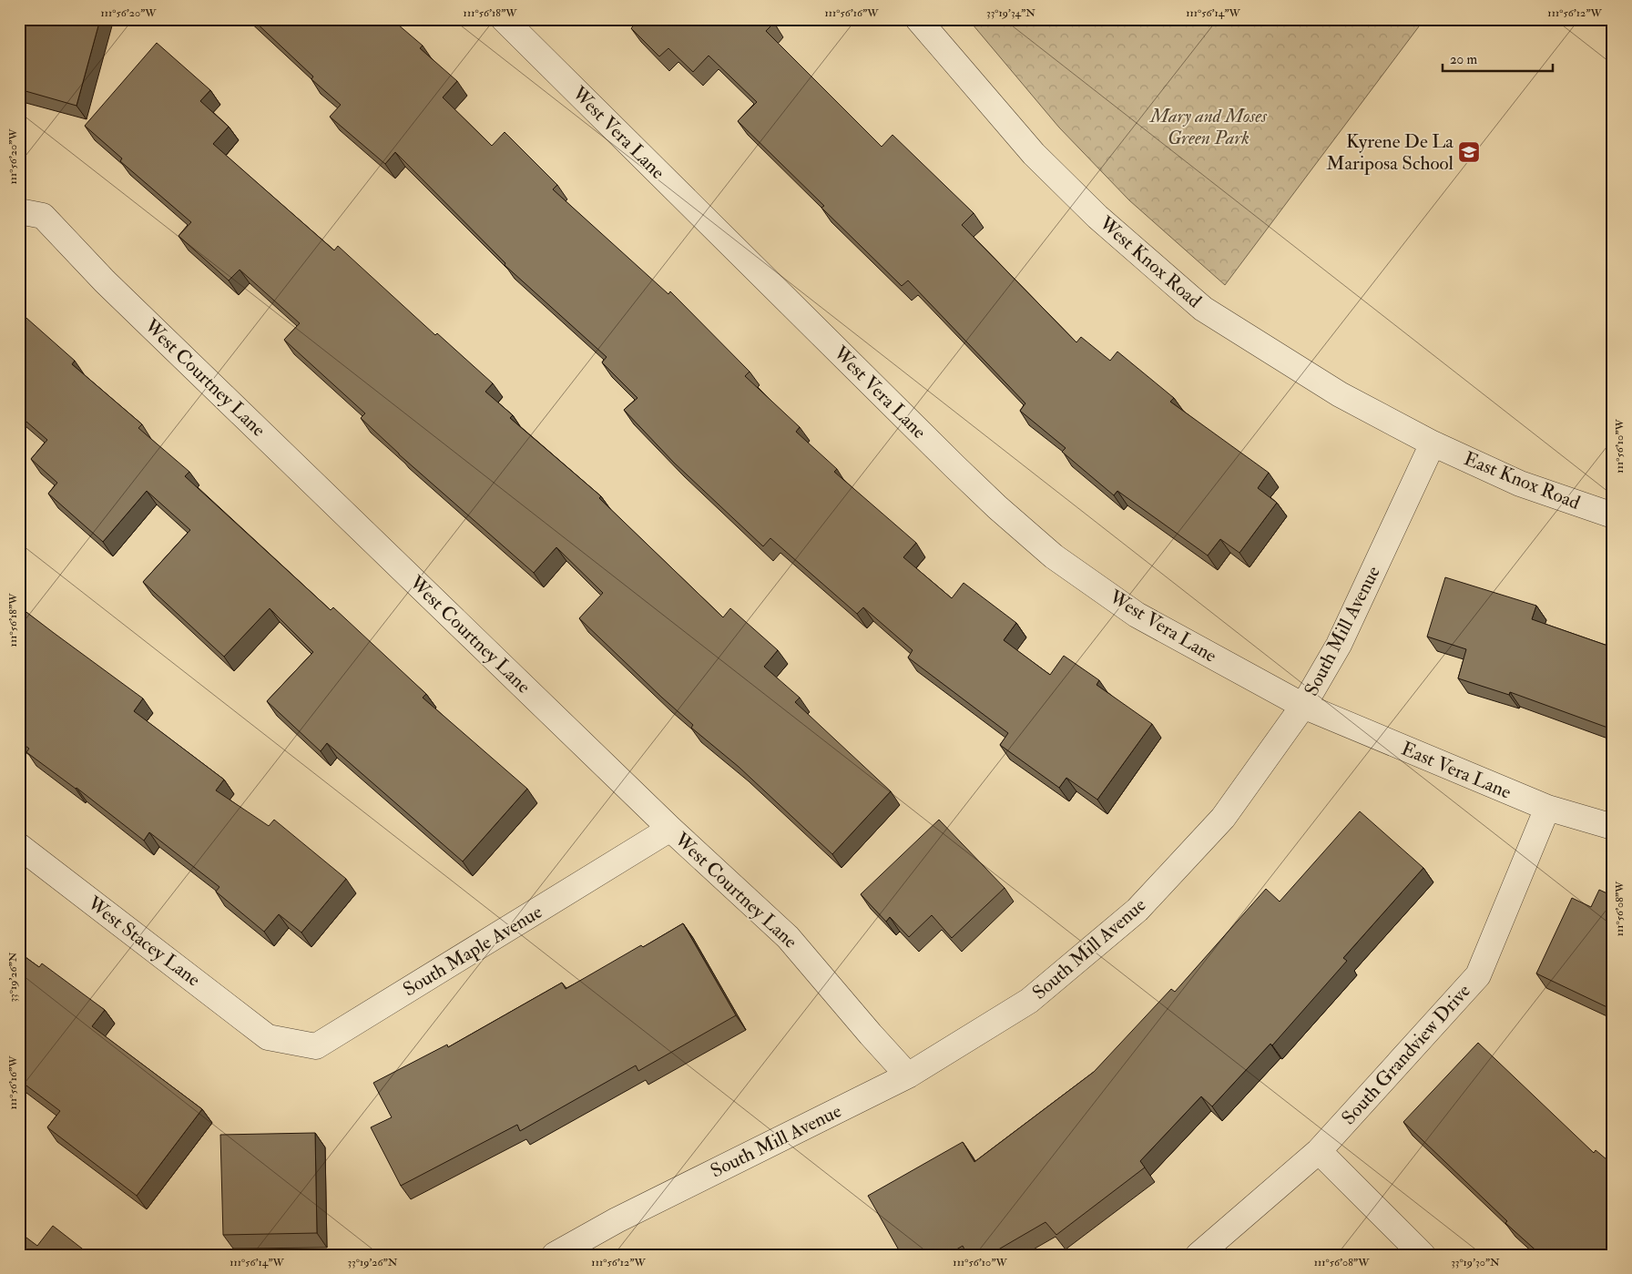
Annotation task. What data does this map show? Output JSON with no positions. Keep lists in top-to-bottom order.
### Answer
{
  "streets": {
    "street": [
      "West Vera Lane",
      "West Knox Road",
      "West Courtney Lane",
      "East Knox Road",
      "South Mill Avenue",
      "East Vera Lane",
      "West Stacey Lane",
      "South Maple Avenue",
      "South Grandview Drive"
    ]
  },
  "crossings": [
    ["West Vera Lane", "South Mill Avenue"],
    ["West Vera Lane", "East Vera Lane"],
    ["West Knox Road", "East Knox Road"],
    ["West Knox Road", "South Mill Avenue"],
    ["West Courtney Lane", "South Mill Avenue"],
    ["West Courtney Lane", "South Maple Avenue"],
    ["East Knox Road", "South Mill Avenue"],
    ["South Mill Avenue", "East Vera Lane"],
    ["East Vera Lane", "South Grandview Drive"],
    ["West Stacey Lane", "South Maple Avenue"]
  ],
  "parks": ["Mary and Moses Green Park"],
  "places": {
    "school or university": ["Kyrene De La Mariposa School"]
  },
  "scale_bar": "20 m",
  "coordinates": [
    "111°56'20\"W",
    "111°56'18\"W",
    "111°56'16\"W",
    "33°19'34\"N",
    "111°56'14\"W",
    "111°56'12\"W",
    "111°56'10\"W",
    "111°56'08\"W",
    "33°19'26\"N",
    "33°19'30\"N"
  ]
}
